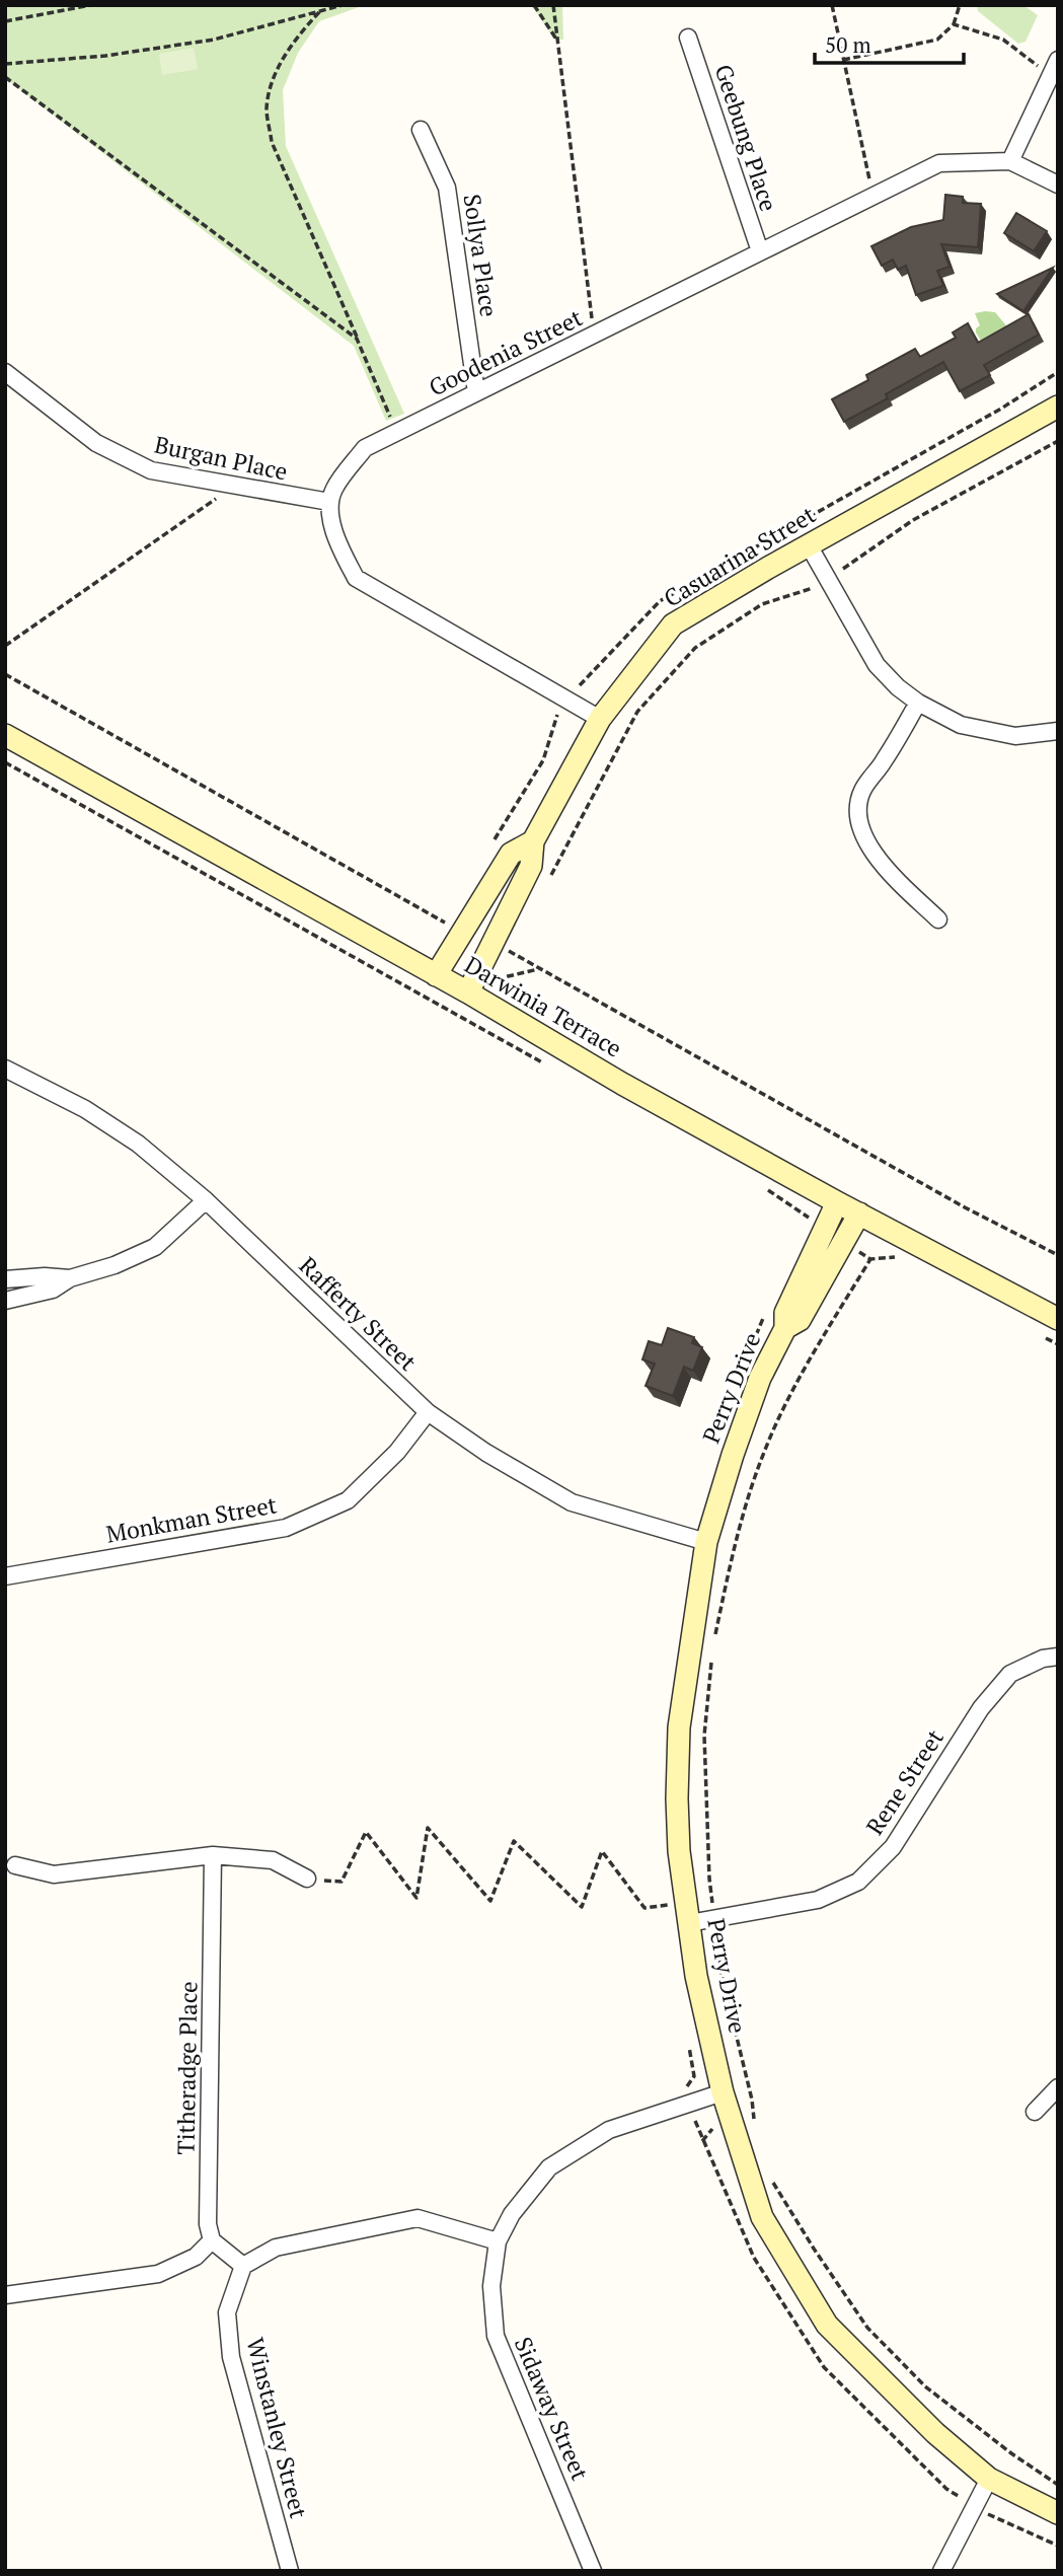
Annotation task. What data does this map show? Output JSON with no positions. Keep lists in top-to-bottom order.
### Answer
{
  "streets": {
    "street": [
      "Geebung Place",
      "Sollya Place",
      "Goodenia Street",
      "Burgan Place",
      "Casuarina Street",
      "Darwinia Terrace",
      "Rafferty Street",
      "Perry Drive",
      "Monkman Street",
      "Rene Street",
      "Titheradge Place",
      "Sidaway Street",
      "Winstanley Street"
    ]
  },
  "crossings": [
    ["Geebung Place", "Goodenia Street"],
    ["Sollya Place", "Goodenia Street"],
    ["Goodenia Street", "Burgan Place"],
    ["Casuarina Street", "Darwinia Terrace"],
    ["Darwinia Terrace", "Perry Drive"],
    ["Rafferty Street", "Perry Drive"],
    ["Rafferty Street", "Monkman Street"],
    ["Perry Drive", "Rene Street"],
    ["Perry Drive", "Sidaway Street"]
  ],
  "scale_bar": "50 m"
}
